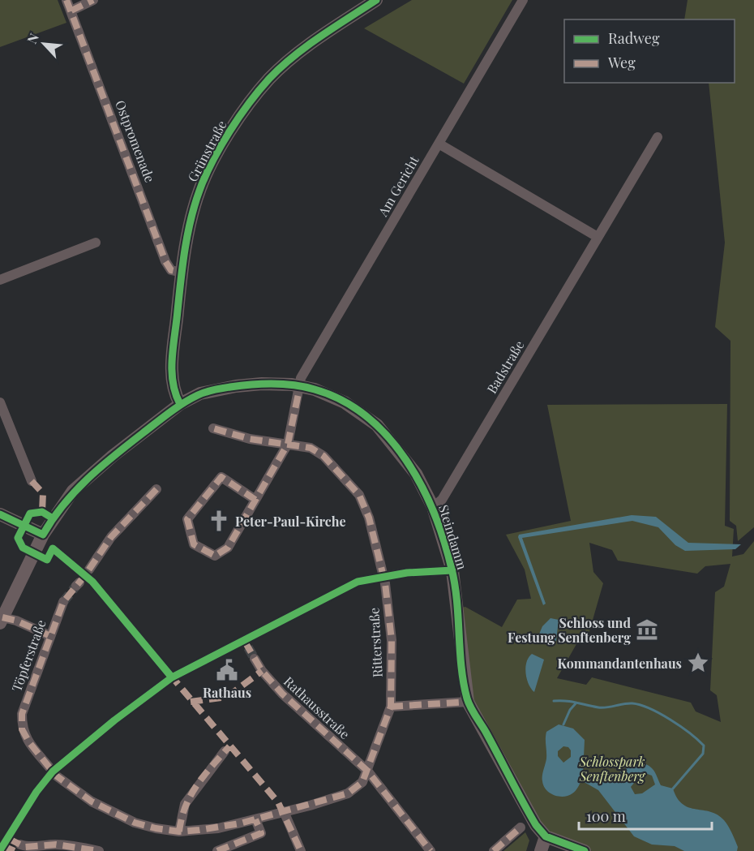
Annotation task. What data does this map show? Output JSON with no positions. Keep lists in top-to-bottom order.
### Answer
{
  "streets": {
    "main road": ["Grünstraße", "Steindamm"],
    "street": [
      "Ostpromenade",
      "Am Gericht",
      "Badstraße",
      "Ritterstraße",
      "Töpferstraße",
      "Rathausstraße"
    ]
  },
  "crossings": [
    ["Ostpromenade", "Grünstraße"],
    ["Grünstraße", "Steindamm"],
    ["Am Gericht", "Steindamm"],
    ["Am Gericht", "Ritterstraße"],
    ["Badstraße", "Steindamm"],
    ["Ritterstraße", "Rathausstraße"]
  ],
  "parks": ["Schlosspark Senftenberg"],
  "places": {
    "church": ["Peter-Paul-Kirche"],
    "museum": ["Schloss und Festung Senftenberg"],
    "place": ["Kommandantenhaus"],
    "public building": ["Rathaus"]
  },
  "legend": ["Radweg", "Weg"],
  "scale_bar": "100 m",
  "north": "top left"
}
